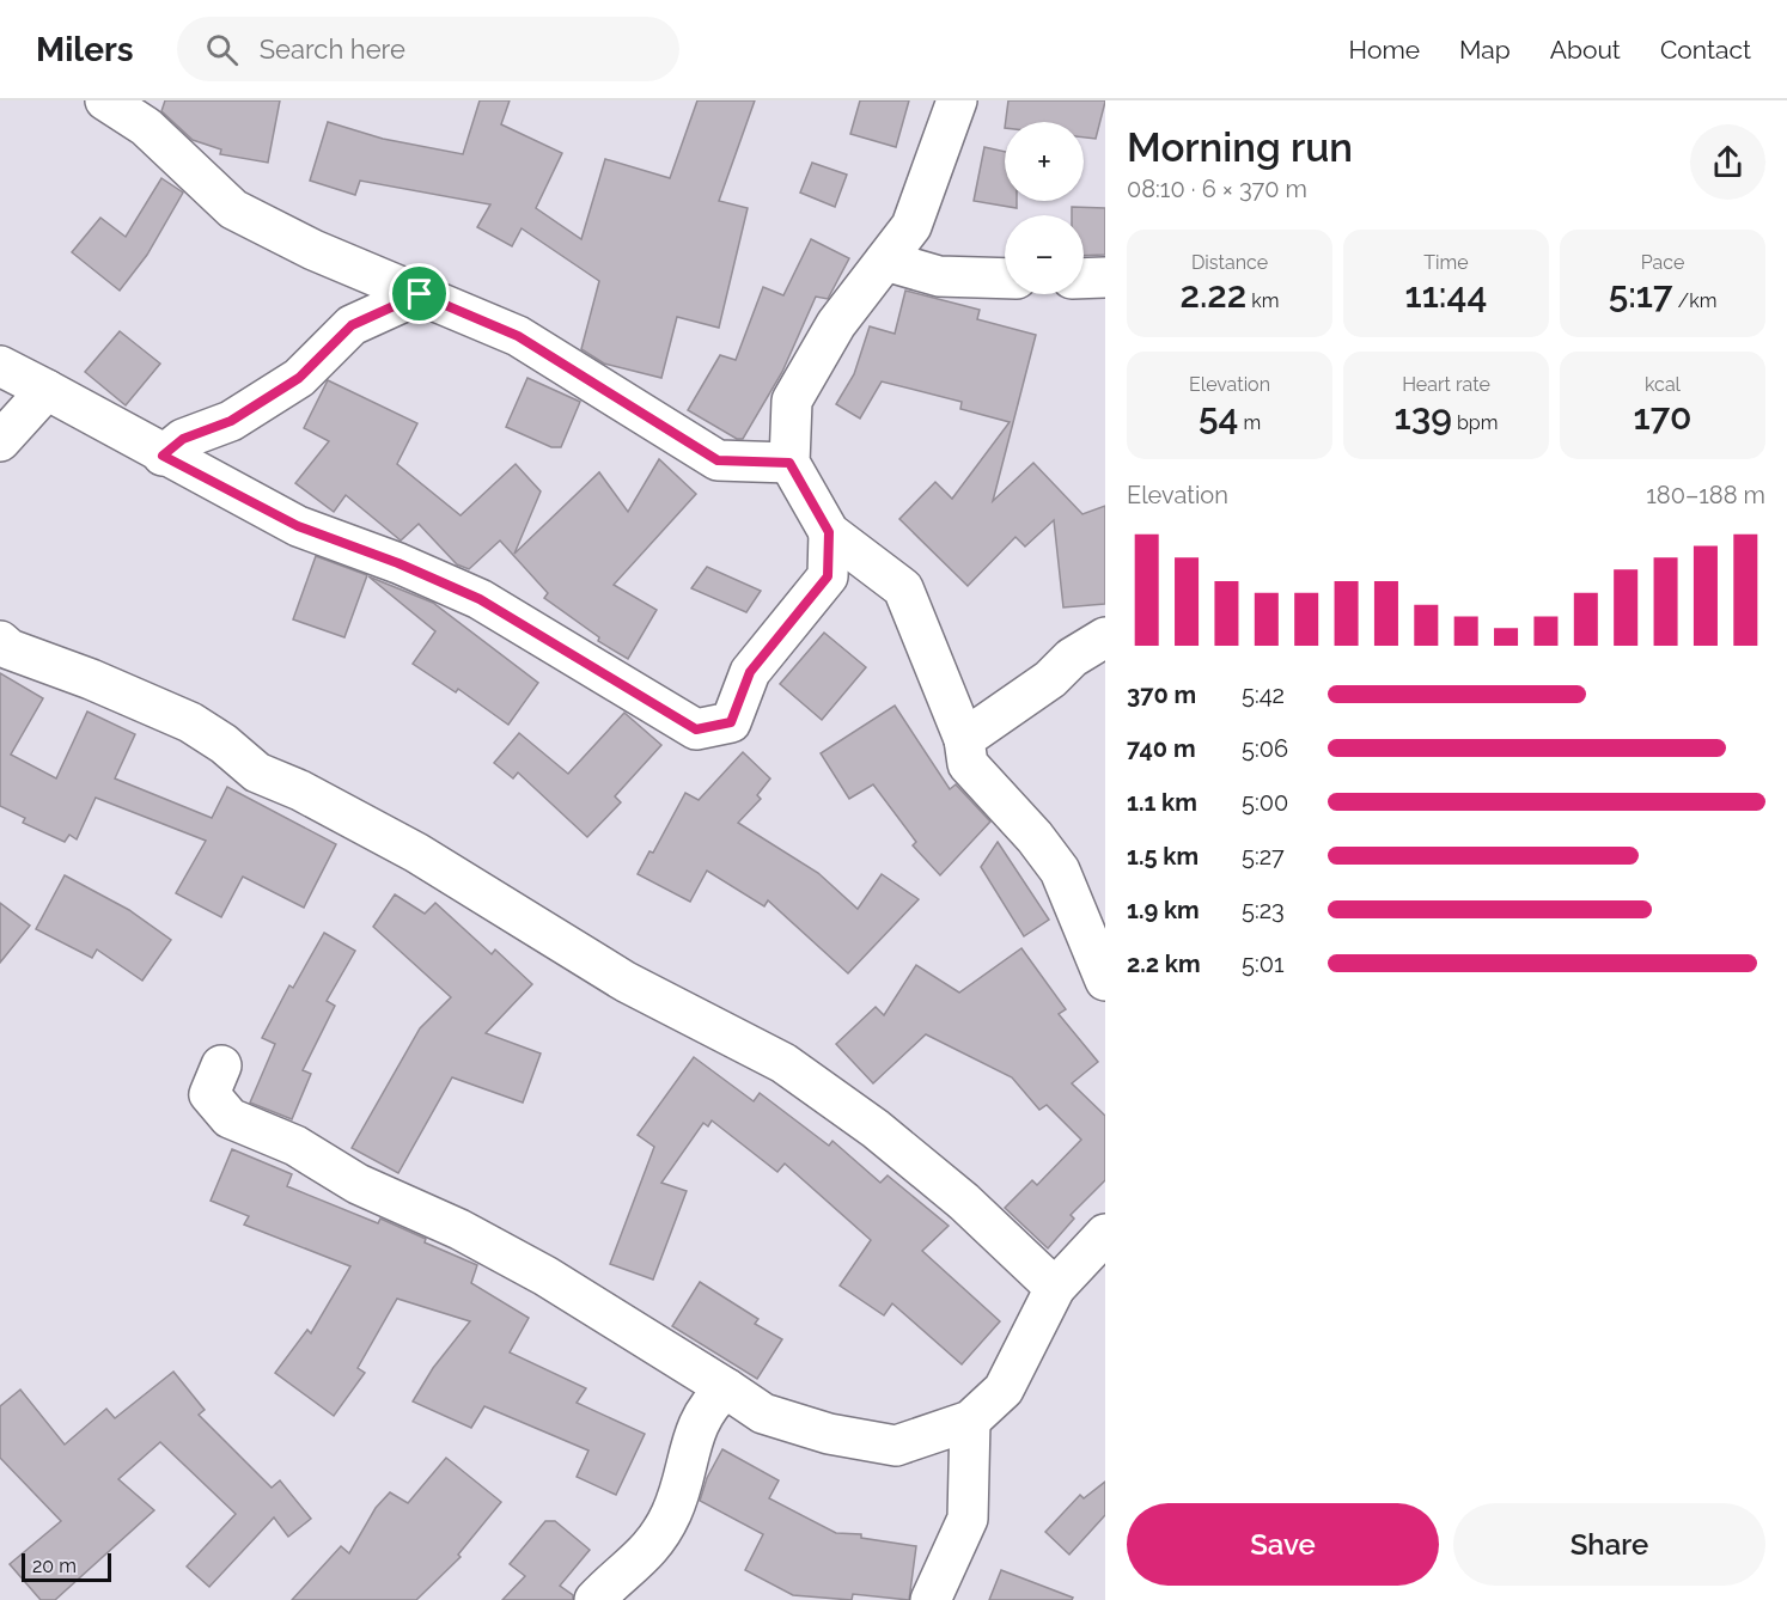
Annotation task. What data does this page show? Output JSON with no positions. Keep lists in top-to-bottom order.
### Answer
{
  "scale_bar": "20 m",
  "page": {
    "header": "Milers",
    "search": "Search here",
    "nav": [
      "Home",
      "Map",
      "About",
      "Contact"
    ],
    "heading": ["Morning run", "08:10 · 6 × 370 m"],
    "map_buttons": ["+", "−"],
    "stats": [
      ["Distance", "2.22 km"],
      ["Time", "11:44"],
      ["Pace", "5:17 /km"],
      ["Elevation", "54 m"],
      ["Heart rate", "139 bpm"],
      ["kcal", "170"]
    ],
    "chart": ["Elevation", "180–188 m"],
    "list": [
      {
        "name": "370 m",
        "note": "5:42"
      },
      {
        "name": "740 m",
        "note": "5:06"
      },
      {
        "name": "1.1 km",
        "note": "5:00"
      },
      {
        "name": "1.5 km",
        "note": "5:27"
      },
      {
        "name": "1.9 km",
        "note": "5:23"
      },
      {
        "name": "2.2 km",
        "note": "5:01"
      }
    ],
    "buttons": ["Save", "Share"],
    "scale": "20 m"
  }
}
